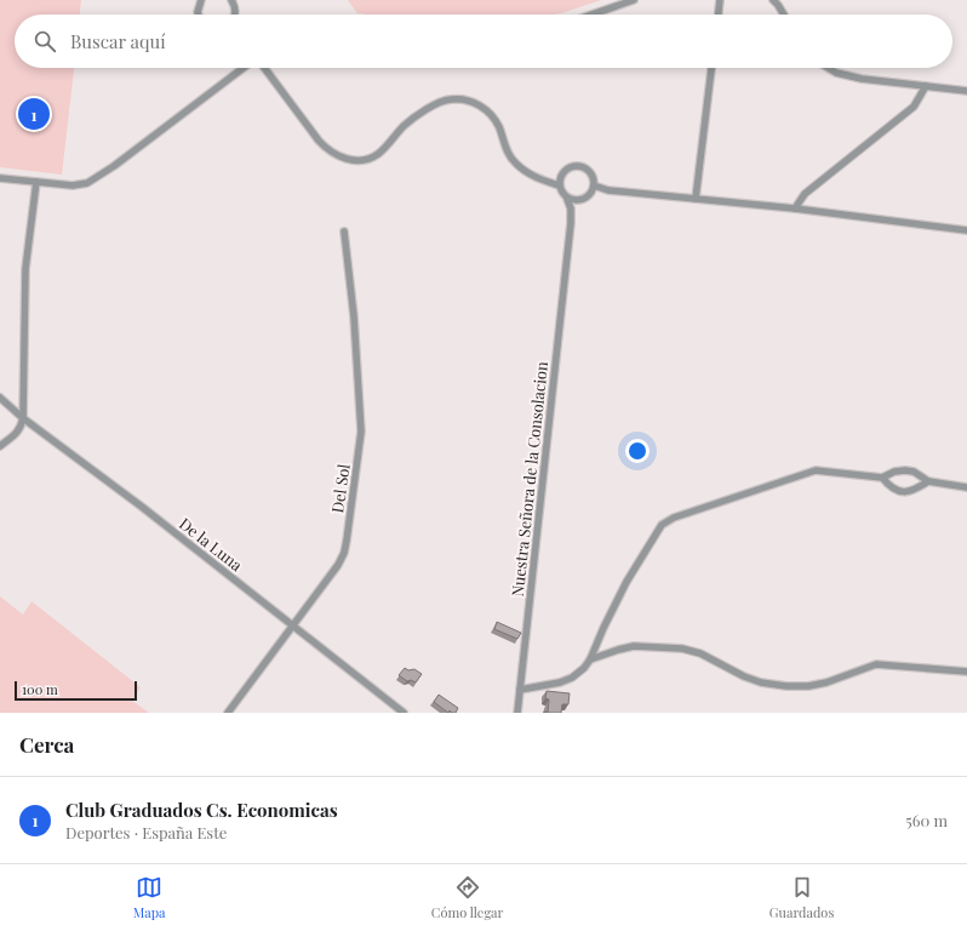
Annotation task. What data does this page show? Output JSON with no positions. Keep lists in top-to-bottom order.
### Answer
{
  "streets": {
    "street": ["Nuestra Señora de la Consolacion", "Del Sol", "De la Luna"]
  },
  "crossings": [
    ["Del Sol", "De la Luna"]
  ],
  "scale_bar": "100 m",
  "page": {
    "search": "Buscar aquí",
    "pins": "1",
    "scale": "100 m",
    "heading": "Cerca",
    "list": [
      {
        "mark": "1",
        "name": "Club Graduados Cs. Economicas",
        "note": "Deportes · España Este",
        "value": "560 m"
      }
    ],
    "nav": ["Mapa", "Cómo llegar", "Guardados"]
  }
}
